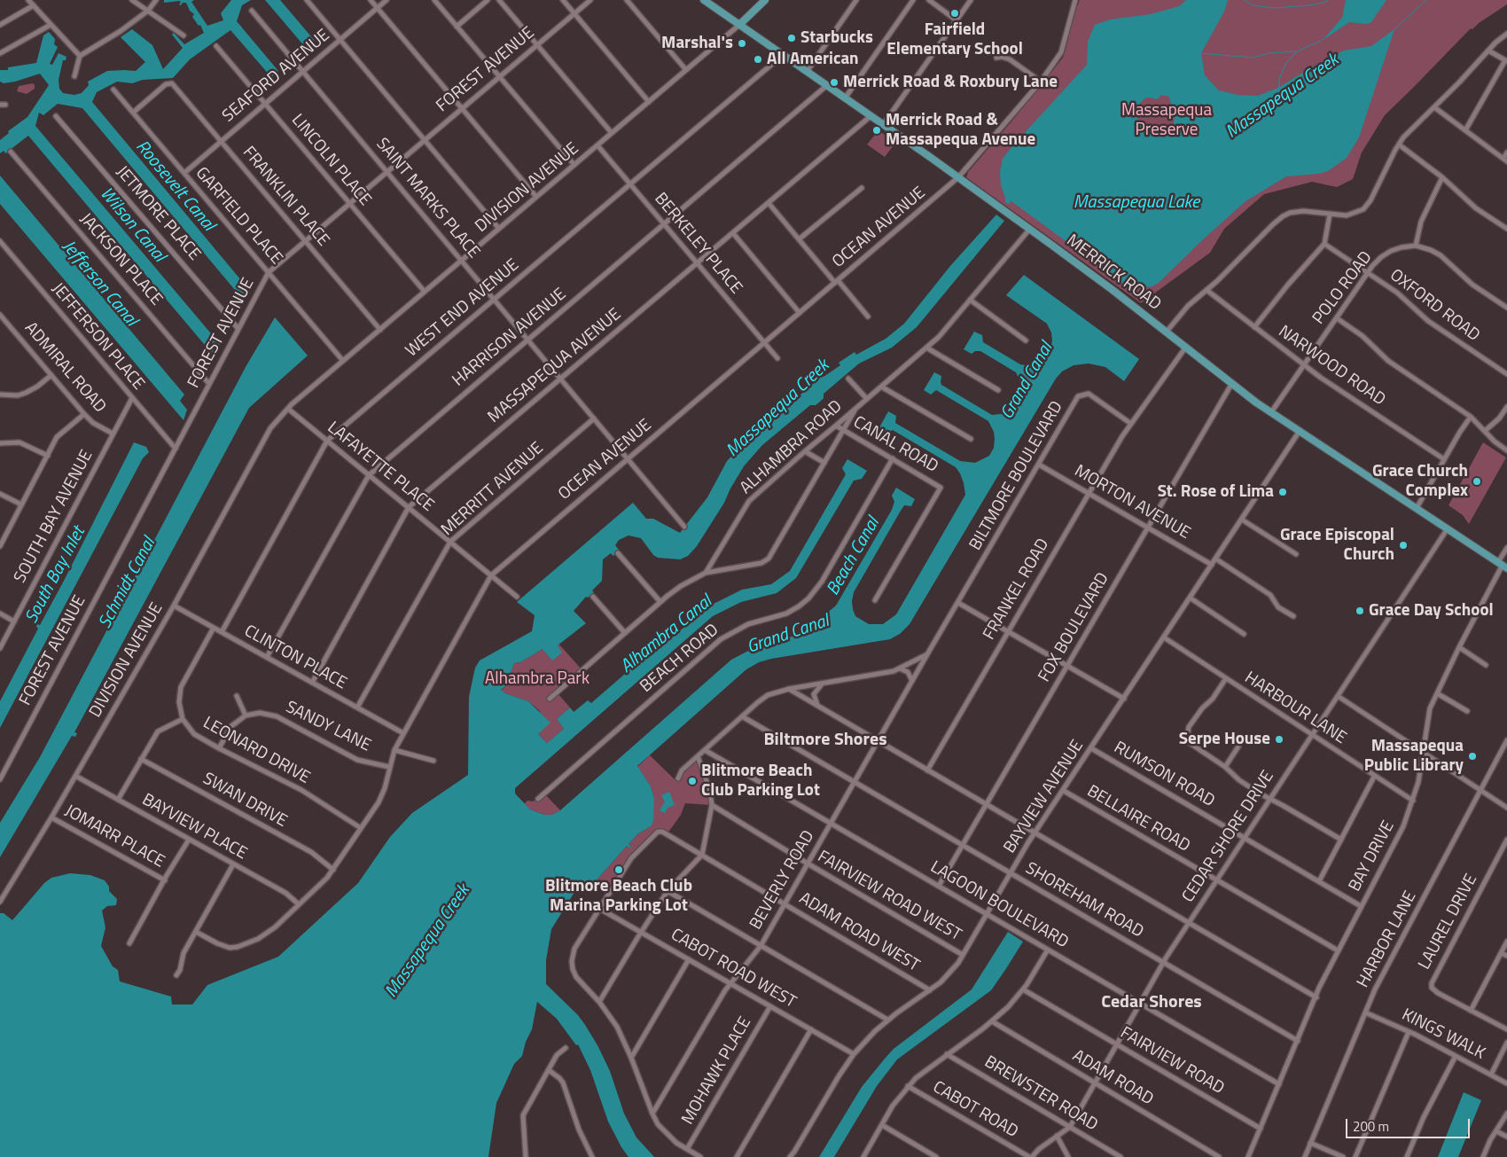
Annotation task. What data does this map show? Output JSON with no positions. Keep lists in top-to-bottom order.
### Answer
{
  "streets": {
    "main road": ["MERRICK ROAD"],
    "street": [
      "FOREST AVENUE",
      "SEAFORD AVENUE",
      "LINCOLN PLACE",
      "DIVISION AVENUE",
      "FRANKLIN PLACE",
      "SAINT MARKS PLACE",
      "JETMORE PLACE",
      "GARFIELD PLACE",
      "OCEAN AVENUE",
      "BERKELEY PLACE",
      "JACKSON PLACE",
      "POLO ROAD",
      "OXFORD ROAD",
      "WEST END AVENUE",
      "JEFFERSON PLACE",
      "HARRISON AVENUE",
      "MASSAPEQUA AVENUE",
      "NARWOOD ROAD",
      "ADMIRAL ROAD",
      "CANAL ROAD",
      "ALHAMBRA ROAD",
      "LAFAYETTE PLACE",
      "BILTMORE BOULEVARD",
      "MERRITT AVENUE",
      "MORTON AVENUE",
      "SOUTH BAY AVENUE",
      "FRANKEL ROAD",
      "FOX BOULEVARD",
      "CLINTON PLACE",
      "BEACH ROAD",
      "HARBOUR LANE",
      "SANDY LANE",
      "LEONARD DRIVE",
      "RUMSON ROAD",
      "BAYVIEW AVENUE",
      "SWAN DRIVE",
      "BELLAIRE ROAD",
      "BAYVIEW PLACE",
      "JOMARR PLACE",
      "CEDAR SHORE DRIVE",
      "BAY DRIVE",
      "BEVERLY ROAD",
      "FAIRVIEW ROAD WEST",
      "SHOREHAM ROAD",
      "LAGOON BOULEVARD",
      "LAUREL DRIVE",
      "ADAM ROAD WEST",
      "HARBOR LANE",
      "CABOT ROAD WEST",
      "KINGS WALK",
      "FAIRVIEW ROAD",
      "MOHAWK PLACE",
      "ADAM ROAD",
      "BREWSTER ROAD",
      "CABOT ROAD"
    ]
  },
  "crossings": [
    ["FOREST AVENUE", "LINCOLN PLACE"],
    ["FOREST AVENUE", "FRANKLIN PLACE"],
    ["FOREST AVENUE", "SAINT MARKS PLACE"],
    ["FOREST AVENUE", "JETMORE PLACE"],
    ["FOREST AVENUE", "GARFIELD PLACE"],
    ["FOREST AVENUE", "JACKSON PLACE"],
    ["FOREST AVENUE", "JEFFERSON PLACE"],
    ["SEAFORD AVENUE", "LINCOLN PLACE"],
    ["SEAFORD AVENUE", "FRANKLIN PLACE"],
    ["SEAFORD AVENUE", "SAINT MARKS PLACE"],
    ["SEAFORD AVENUE", "GARFIELD PLACE"],
    ["LINCOLN PLACE", "DIVISION AVENUE"],
    ["DIVISION AVENUE", "FRANKLIN PLACE"],
    ["DIVISION AVENUE", "SAINT MARKS PLACE"],
    ["DIVISION AVENUE", "GARFIELD PLACE"],
    ["DIVISION AVENUE", "BERKELEY PLACE"],
    ["DIVISION AVENUE", "MERRICK ROAD"],
    ["DIVISION AVENUE", "LAFAYETTE PLACE"],
    ["DIVISION AVENUE", "CLINTON PLACE"],
    ["DIVISION AVENUE", "BAYVIEW PLACE"],
    ["DIVISION AVENUE", "JOMARR PLACE"],
    ["FRANKLIN PLACE", "GARFIELD PLACE"],
    ["SAINT MARKS PLACE", "OCEAN AVENUE"],
    ["SAINT MARKS PLACE", "WEST END AVENUE"],
    ["SAINT MARKS PLACE", "HARRISON AVENUE"],
    ["SAINT MARKS PLACE", "MASSAPEQUA AVENUE"],
    ["SAINT MARKS PLACE", "MERRITT AVENUE"],
    ["OCEAN AVENUE", "BERKELEY PLACE"],
    ["OCEAN AVENUE", "MERRICK ROAD"],
    ["OCEAN AVENUE", "LAFAYETTE PLACE"],
    ["OCEAN AVENUE", "CLINTON PLACE"],
    ["OCEAN AVENUE", "SANDY LANE"],
    ["OCEAN AVENUE", "LEONARD DRIVE"],
    ["OCEAN AVENUE", "SWAN DRIVE"],
    ["OCEAN AVENUE", "BAYVIEW PLACE"],
    ["BERKELEY PLACE", "WEST END AVENUE"],
    ["BERKELEY PLACE", "HARRISON AVENUE"],
    ["BERKELEY PLACE", "MASSAPEQUA AVENUE"],
    ["MERRICK ROAD", "POLO ROAD"],
    ["MERRICK ROAD", "WEST END AVENUE"],
    ["MERRICK ROAD", "HARRISON AVENUE"],
    ["MERRICK ROAD", "MASSAPEQUA AVENUE"],
    ["MERRICK ROAD", "ALHAMBRA ROAD"],
    ["MERRICK ROAD", "FOX BOULEVARD"],
    ["MERRICK ROAD", "BAYVIEW AVENUE"],
    ["MERRICK ROAD", "CEDAR SHORE DRIVE"],
    ["MERRICK ROAD", "BAY DRIVE"],
    ["POLO ROAD", "OXFORD ROAD"],
    ["POLO ROAD", "NARWOOD ROAD"],
    ["WEST END AVENUE", "LAFAYETTE PLACE"],
    ["WEST END AVENUE", "CLINTON PLACE"],
    ["JEFFERSON PLACE", "SOUTH BAY AVENUE"],
    ["HARRISON AVENUE", "LAFAYETTE PLACE"],
    ["HARRISON AVENUE", "CLINTON PLACE"],
    ["MASSAPEQUA AVENUE", "LAFAYETTE PLACE"],
    ["MASSAPEQUA AVENUE", "CLINTON PLACE"],
    ["ADMIRAL ROAD", "SOUTH BAY AVENUE"],
    ["CANAL ROAD", "ALHAMBRA ROAD"],
    ["CANAL ROAD", "BEACH ROAD"],
    ["LAFAYETTE PLACE", "MERRITT AVENUE"],
    ["BILTMORE BOULEVARD", "MORTON AVENUE"],
    ["BILTMORE BOULEVARD", "FRANKEL ROAD"],
    ["BILTMORE BOULEVARD", "BEVERLY ROAD"],
    ["MERRITT AVENUE", "CLINTON PLACE"],
    ["MORTON AVENUE", "FRANKEL ROAD"],
    ["MORTON AVENUE", "FOX BOULEVARD"],
    ["MORTON AVENUE", "BAYVIEW AVENUE"],
    ["FOX BOULEVARD", "SHOREHAM ROAD"],
    ["FOX BOULEVARD", "LAGOON BOULEVARD"],
    ["CLINTON PLACE", "LEONARD DRIVE"],
    ["HARBOUR LANE", "BAYVIEW AVENUE"],
    ["HARBOUR LANE", "CEDAR SHORE DRIVE"],
    ["HARBOUR LANE", "BAY DRIVE"],
    ["RUMSON ROAD", "BAYVIEW AVENUE"],
    ["RUMSON ROAD", "CEDAR SHORE DRIVE"],
    ["RUMSON ROAD", "BAY DRIVE"],
    ["BAYVIEW AVENUE", "BELLAIRE ROAD"],
    ["BAYVIEW AVENUE", "FAIRVIEW ROAD WEST"],
    ["BAYVIEW AVENUE", "SHOREHAM ROAD"],
    ["BAYVIEW AVENUE", "LAGOON BOULEVARD"],
    ["BAYVIEW AVENUE", "ADAM ROAD WEST"],
    ["BAYVIEW AVENUE", "CABOT ROAD WEST"],
    ["BELLAIRE ROAD", "CEDAR SHORE DRIVE"],
    ["BELLAIRE ROAD", "BAY DRIVE"],
    ["CEDAR SHORE DRIVE", "SHOREHAM ROAD"],
    ["CEDAR SHORE DRIVE", "LAGOON BOULEVARD"],
    ["CEDAR SHORE DRIVE", "FAIRVIEW ROAD"],
    ["CEDAR SHORE DRIVE", "ADAM ROAD"],
    ["CEDAR SHORE DRIVE", "BREWSTER ROAD"],
    ["CEDAR SHORE DRIVE", "CABOT ROAD"],
    ["BAY DRIVE", "SHOREHAM ROAD"],
    ["BAY DRIVE", "LAGOON BOULEVARD"],
    ["BAY DRIVE", "FAIRVIEW ROAD"],
    ["BEVERLY ROAD", "FAIRVIEW ROAD WEST"],
    ["BEVERLY ROAD", "SHOREHAM ROAD"],
    ["BEVERLY ROAD", "LAGOON BOULEVARD"],
    ["BEVERLY ROAD", "ADAM ROAD WEST"],
    ["BEVERLY ROAD", "CABOT ROAD WEST"],
    ["ADAM ROAD WEST", "CABOT ROAD WEST"],
    ["HARBOR LANE", "KINGS WALK"],
    ["CABOT ROAD WEST", "MOHAWK PLACE"]
  ],
  "districts": ["Biltmore Shores", "Cedar Shores"],
  "water": [
    "Massapequa Creek",
    "Roosevelt Canal",
    "Massapequa Lake",
    "Wilson Canal",
    "Jefferson Canal",
    "Grand Canal",
    "Beach Canal",
    "South Bay Inlet",
    "Schmidt Canal",
    "Alhambra Canal"
  ],
  "parks": ["Massapequa Preserve", "Alhambra Park"],
  "places": [
    "Fairfield Elementary School",
    "Starbucks",
    "Marshal's",
    "All American",
    "Merrick Road & Roxbury Lane",
    "Merrick Road & Massapequa Avenue",
    "Grace Church Complex",
    "St. Rose of Lima",
    "Grace Episcopal Church",
    "Grace Day School",
    "Serpe House",
    "Massapequa Public Library",
    "Blitmore Beach Club Parking Lot",
    "Blitmore Beach Club Marina Parking Lot"
  ],
  "scale_bar": "200 m"
}
